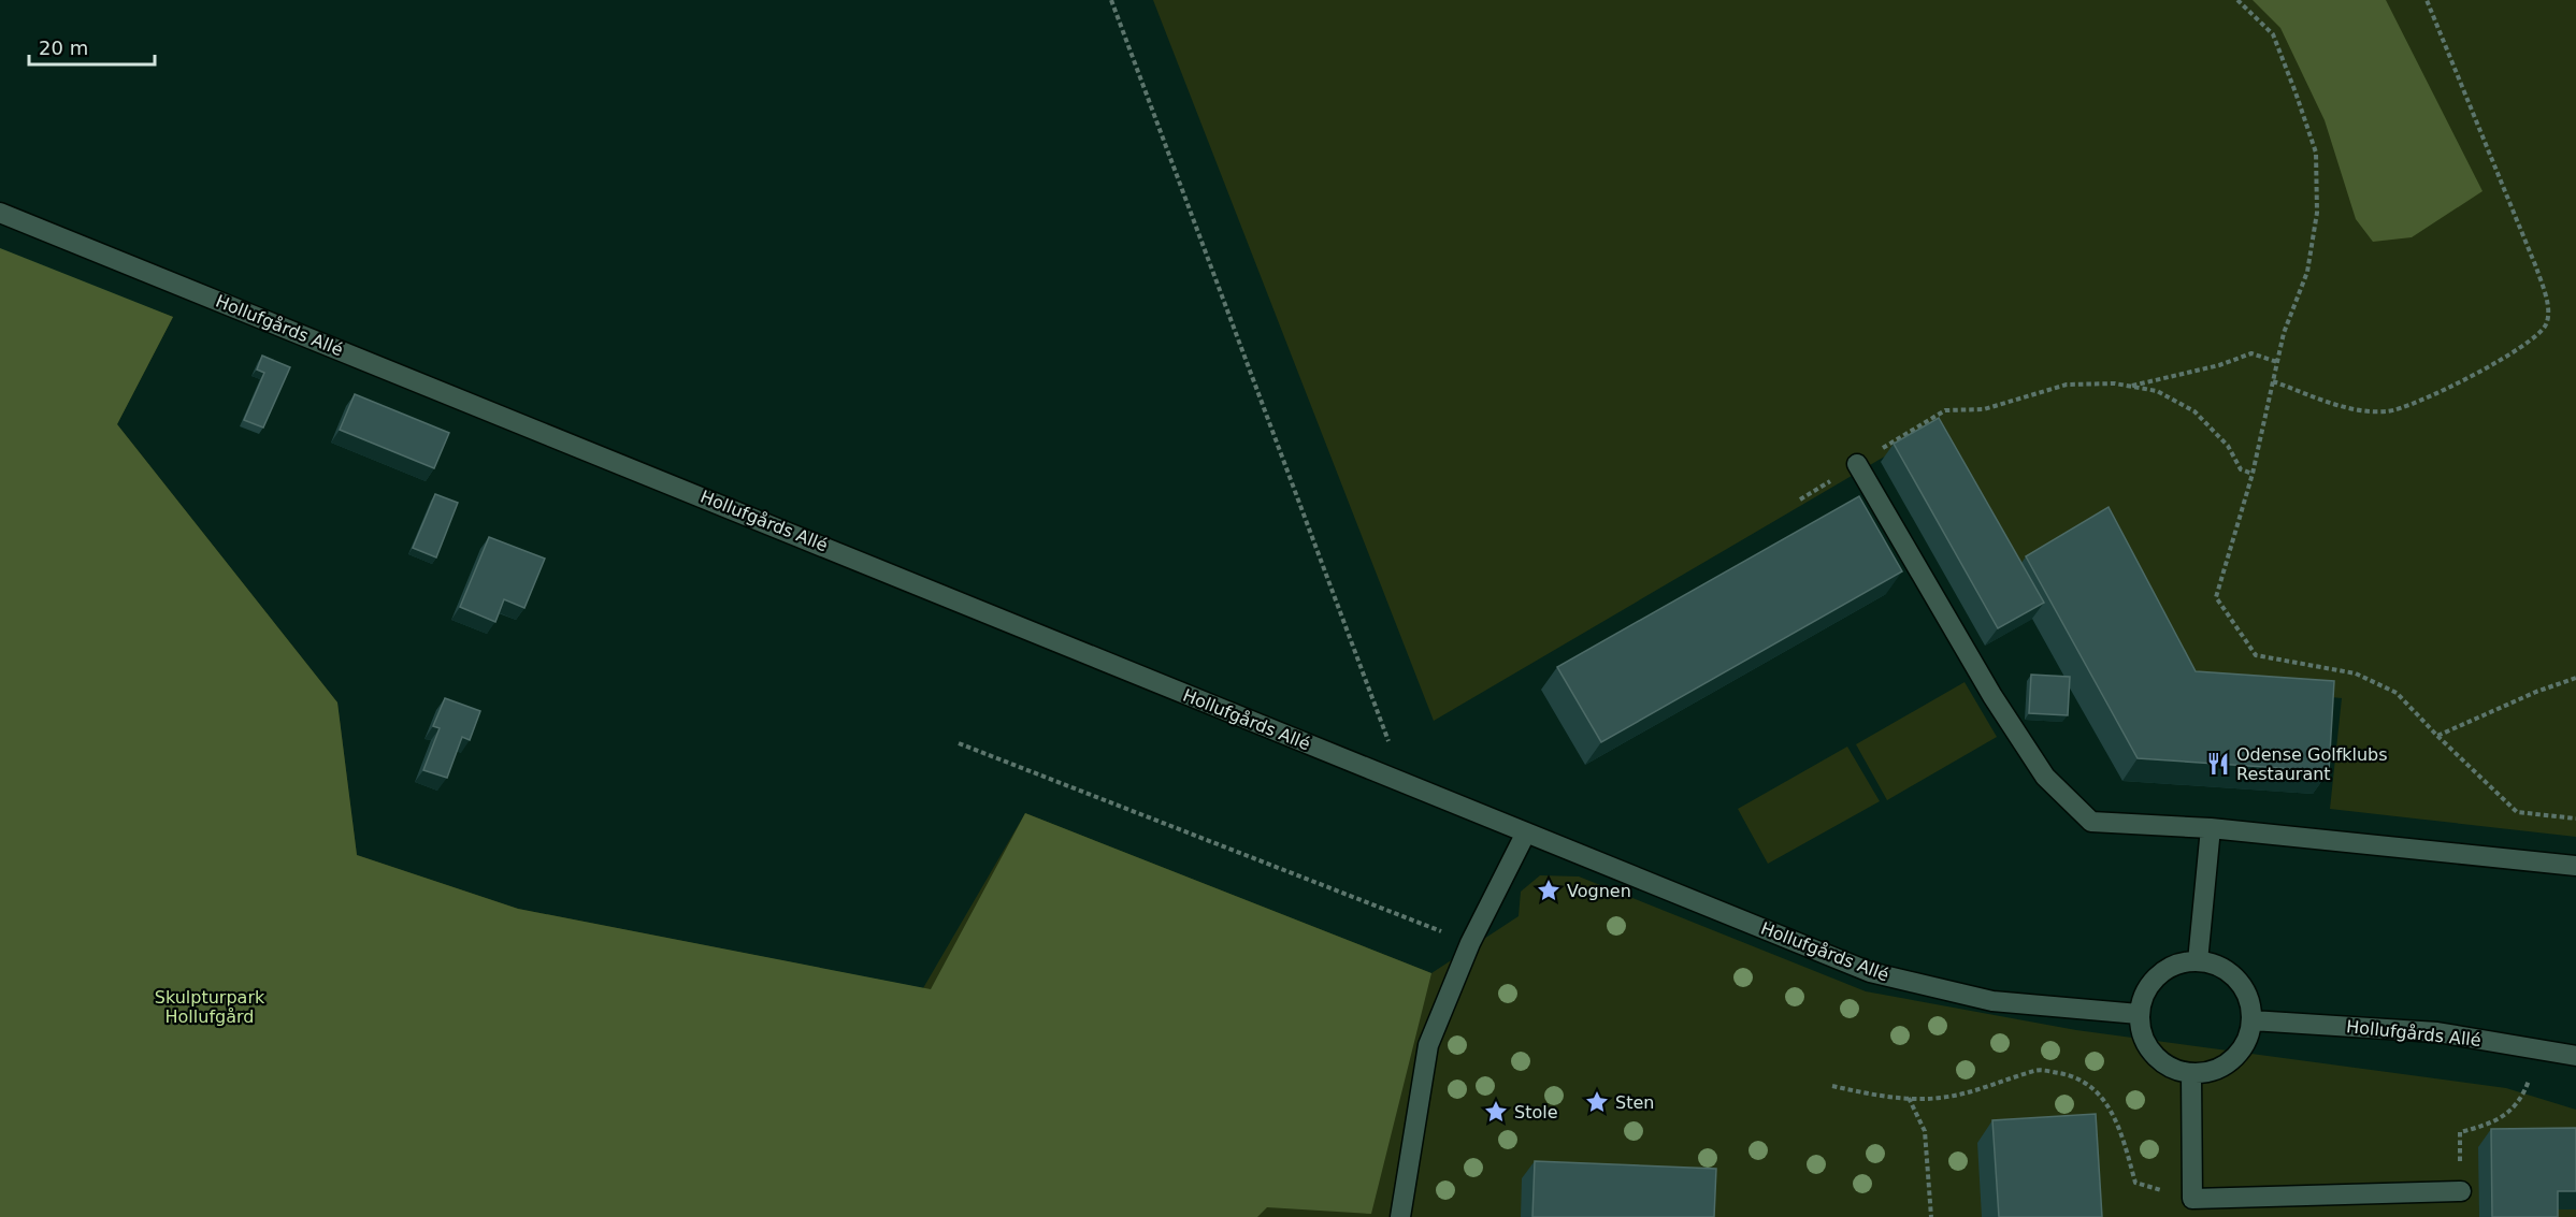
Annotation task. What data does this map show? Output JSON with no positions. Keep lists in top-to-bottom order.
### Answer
{
  "streets": {
    "street": ["Hollufgårds Allé"]
  },
  "parks": ["Skulpturpark Hollufgård"],
  "places": {
    "restaurant": ["Odense Golfklubs Restaurant"],
    "place": ["Vognen", "Sten", "Stole"]
  },
  "scale_bar": "20 m"
}
